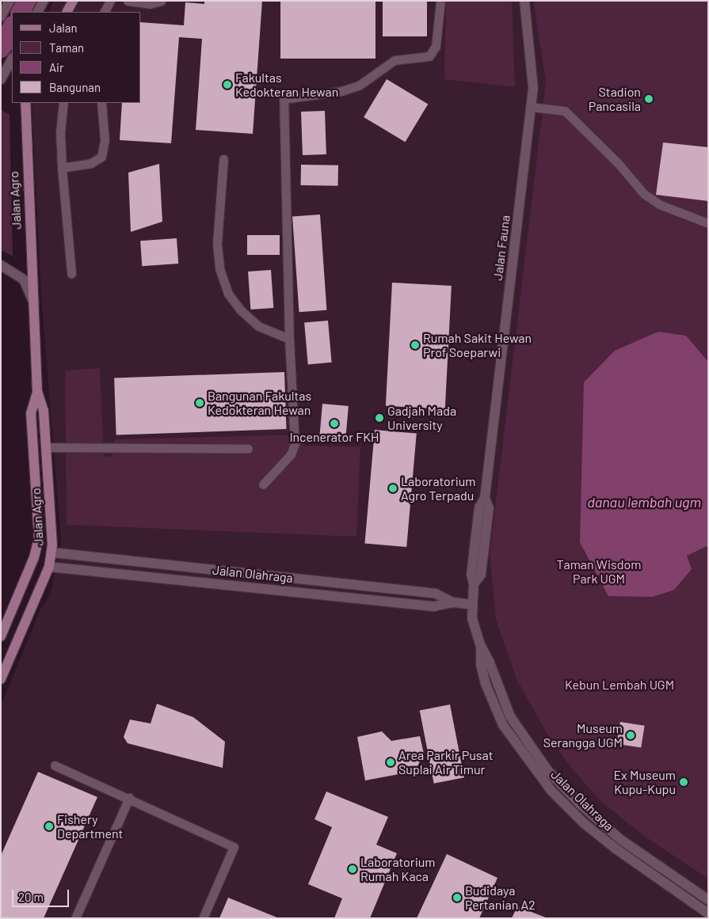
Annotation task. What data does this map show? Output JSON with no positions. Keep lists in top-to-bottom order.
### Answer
{
  "streets": {
    "main road": ["Jalan Agro"],
    "street": ["Jalan Fauna", "Jalan Olahraga"]
  },
  "crossings": [
    ["Jalan Agro", "Jalan Olahraga"],
    ["Jalan Fauna", "Jalan Olahraga"]
  ],
  "water": ["danau lembah ugm"],
  "parks": ["Taman Wisdom Park UGM", "Kebun Lembah UGM"],
  "places": [
    "Fakultas Kedokteran Hewan",
    "Stadion Pancasila",
    "Rumah Sakit Hewan Prof Soeparwi",
    "Bangunan Fakultas Kedokteran Hewan",
    "Gadjah Mada University",
    "Incenerator FKH",
    "Laboratorium Agro Terpadu",
    "Museum Serangga UGM",
    "Area Parkir Pusat Suplai Air Timur",
    "Ex Museum Kupu-Kupu",
    "Fishery Department",
    "Laboratorium Rumah Kaca",
    "Budidaya Pertanian A2"
  ],
  "legend": [
    "Jalan",
    "Taman",
    "Air",
    "Bangunan"
  ],
  "scale_bar": "20 m"
}
